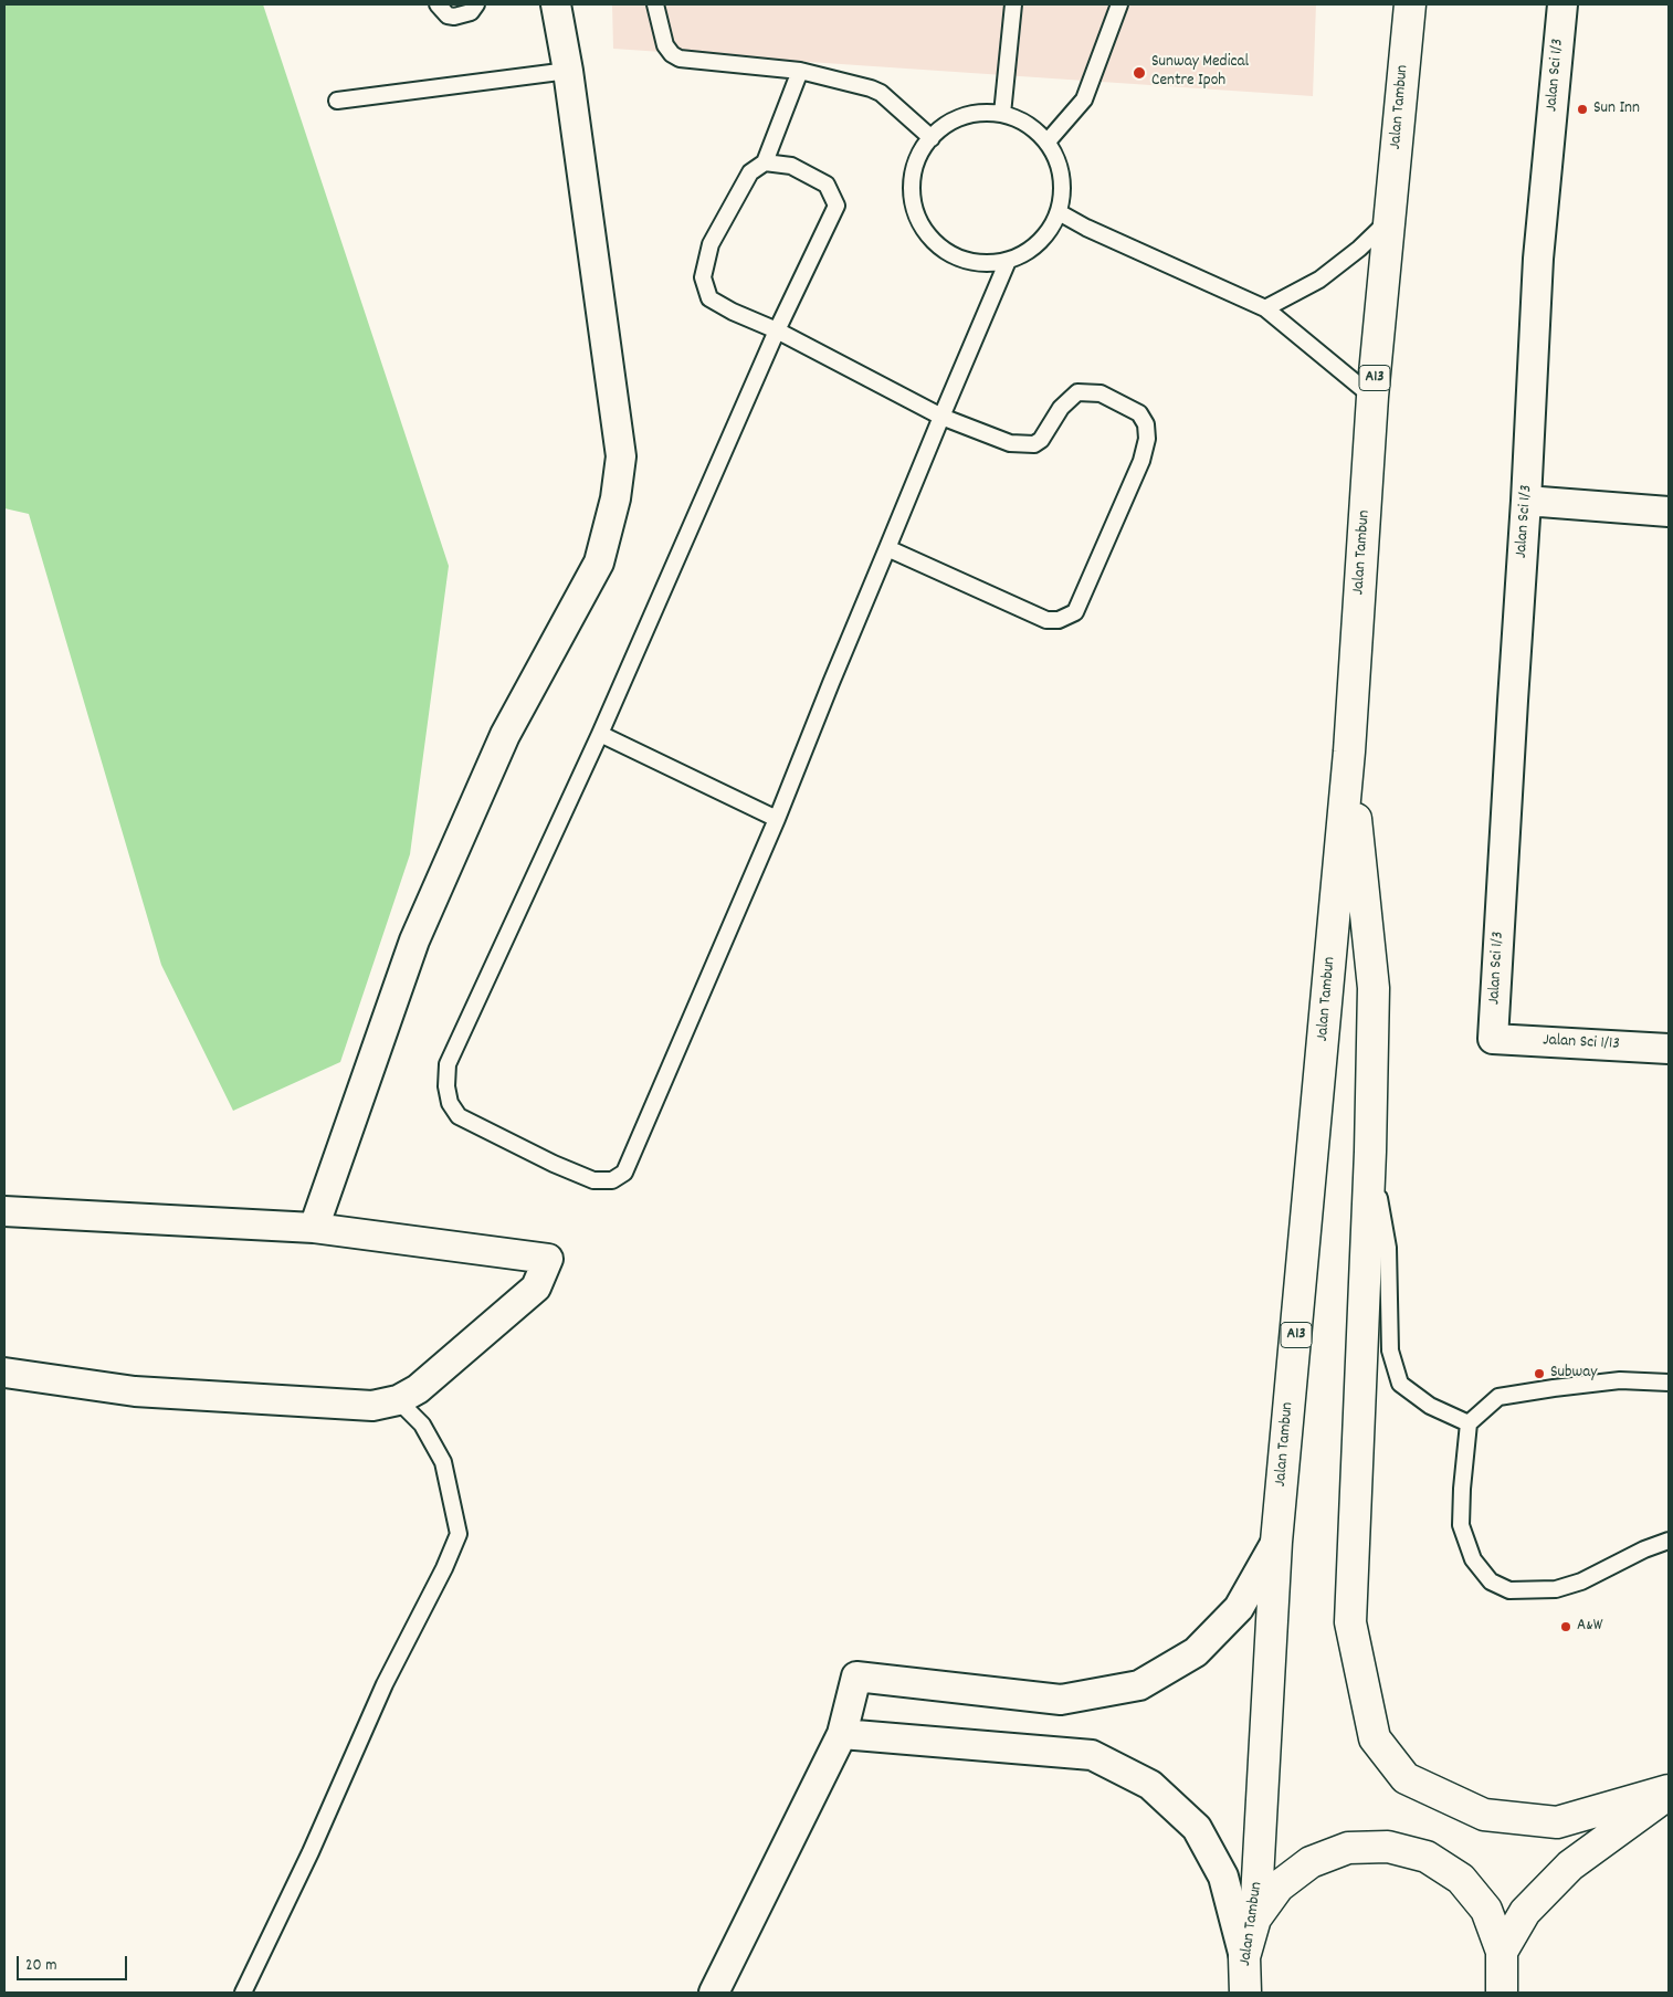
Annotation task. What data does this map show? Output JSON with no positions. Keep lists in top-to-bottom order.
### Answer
{
  "streets": {
    "main road": ["Jalan Tambun", "A13"],
    "street": ["Jalan Sci 1/3", "Jalan Sci 1/13"]
  },
  "crossings": [
    ["Jalan Sci 1/3", "Jalan Sci 1/13"]
  ],
  "places": [
    "Sunway Medical Centre Ipoh",
    "Sun Inn",
    "Subway",
    "A&W"
  ],
  "scale_bar": "20 m"
}
